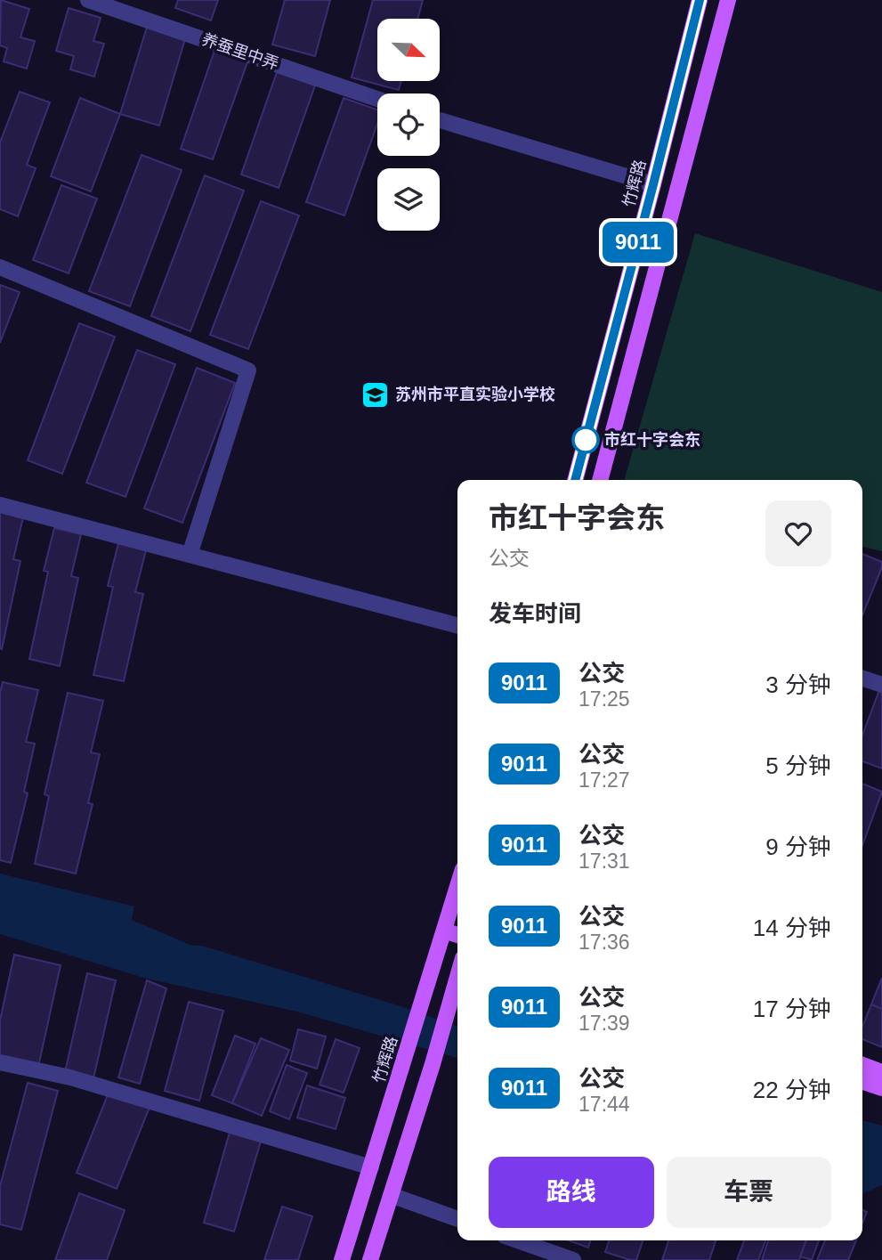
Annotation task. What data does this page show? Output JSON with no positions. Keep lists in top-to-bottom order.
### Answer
{
  "streets": {
    "main road": ["竹辉路"],
    "street": ["养蚕里中弄"]
  },
  "places": {
    "school or university": ["苏州市平直实验小学校"],
    "other": ["市红十字会东"]
  },
  "lines": ["bus line 9011"],
  "north": "bottom right",
  "page": {
    "on_map": "9011",
    "heading": [
      ["市红十字会东", "公交"],
      "发车时间"
    ],
    "list": [
      {
        "mark": "9011",
        "name": "公交",
        "note": "17:25",
        "value": "3 分钟"
      },
      {
        "mark": "9011",
        "name": "公交",
        "note": "17:27",
        "value": "5 分钟"
      },
      {
        "mark": "9011",
        "name": "公交",
        "note": "17:31",
        "value": "9 分钟"
      },
      {
        "mark": "9011",
        "name": "公交",
        "note": "17:36",
        "value": "14 分钟"
      },
      {
        "mark": "9011",
        "name": "公交",
        "note": "17:39",
        "value": "17 分钟"
      },
      {
        "mark": "9011",
        "name": "公交",
        "note": "17:44",
        "value": "22 分钟"
      }
    ],
    "buttons": ["路线", "车票"]
  }
}
